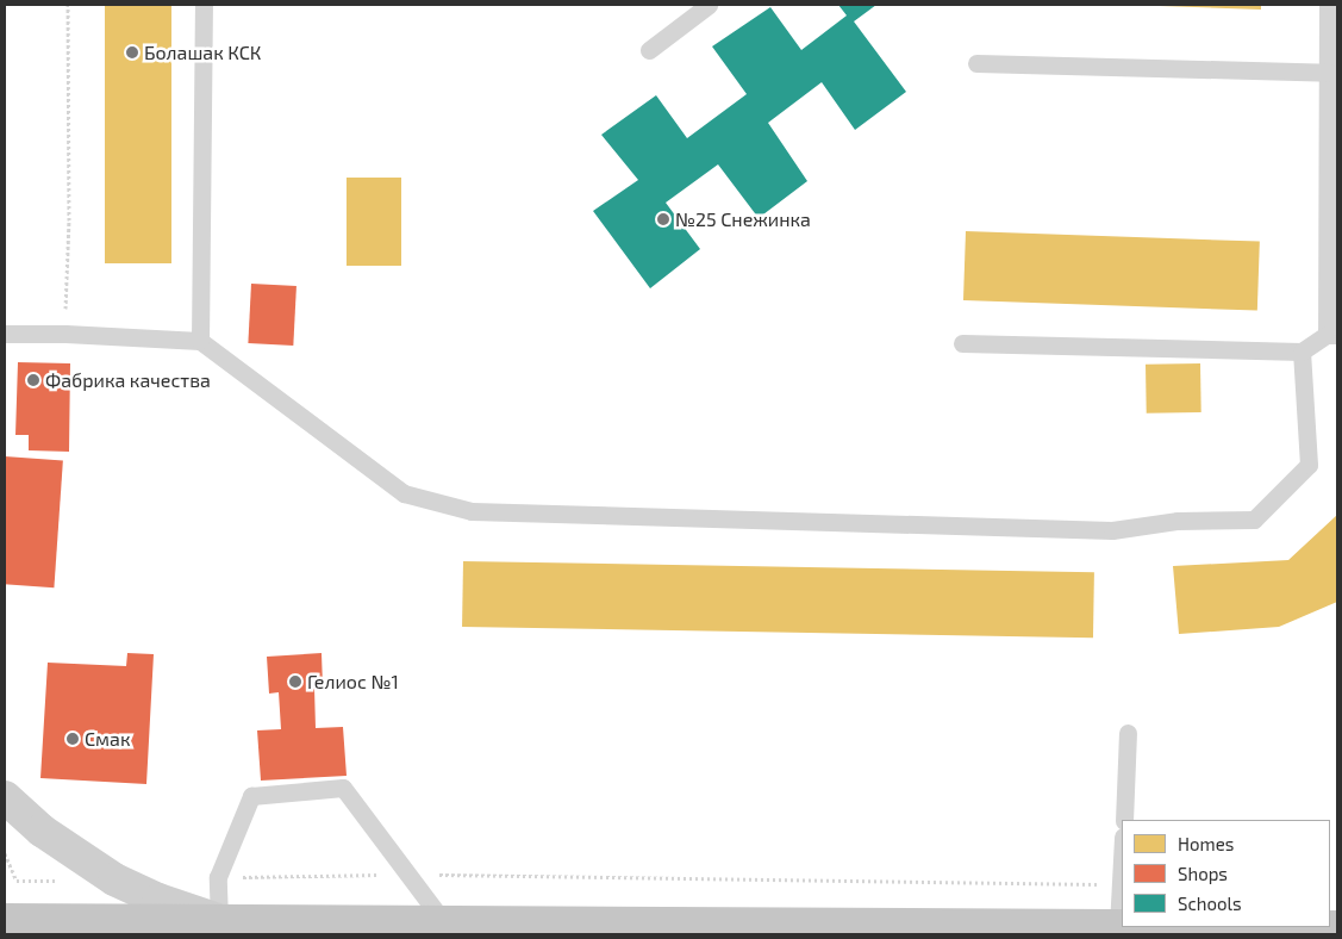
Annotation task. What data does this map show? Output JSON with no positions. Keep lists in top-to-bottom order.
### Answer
{
  "places": [
    "Болашак КСК",
    "№25 Снежинка",
    "Фабрика качества",
    "Гелиос №1",
    "Смак"
  ],
  "legend": ["Homes", "Shops", "Schools"]
}
